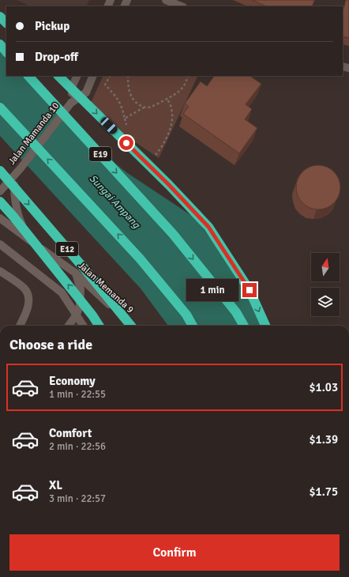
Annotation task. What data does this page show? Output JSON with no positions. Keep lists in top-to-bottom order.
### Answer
{
  "streets": {
    "highway": ["E19", "E12"],
    "street": ["Jalan Mamanda 10", "Jalan Memanda 9"]
  },
  "water": ["Sungai Ampang"],
  "north": "top",
  "page": {
    "banner": ["Pickup", "Drop-off"],
    "bubble": "1 min",
    "heading": "Choose a ride",
    "list": [
      {
        "name": "Economy",
        "note": "1 min · 22:55",
        "value": "$1.03"
      },
      {
        "name": "Comfort",
        "note": "2 min · 22:56",
        "value": "$1.39"
      },
      {
        "name": "XL",
        "note": "3 min · 22:57",
        "value": "$1.75"
      }
    ],
    "buttons": "Confirm"
  }
}
